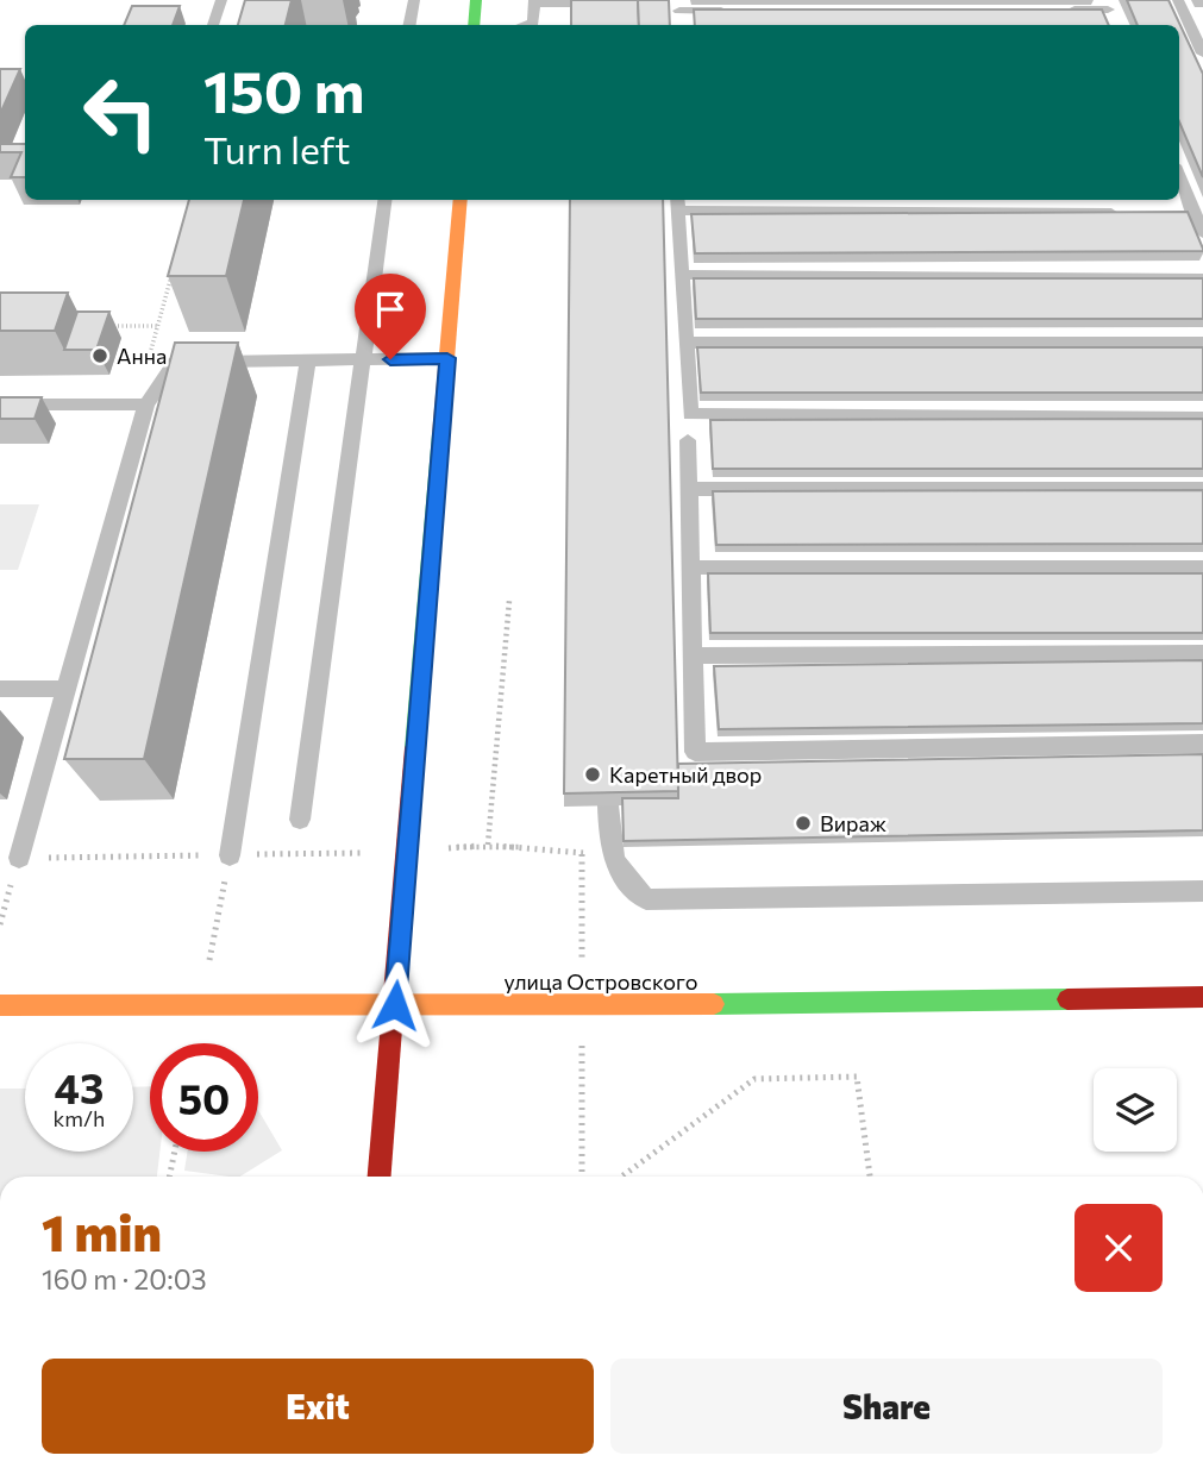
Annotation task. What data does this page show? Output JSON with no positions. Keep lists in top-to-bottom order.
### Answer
{
  "streets": {
    "main road": ["улица Островского"]
  },
  "places": ["Анна", "Каретный двор", "Вираж"],
  "page": {
    "turn": ["150 m", "Turn left"],
    "speed": "43 km/h",
    "limit": "50",
    "heading": ["1 min", "160 m · 20:03"],
    "buttons": ["Exit", "Share"]
  }
}
